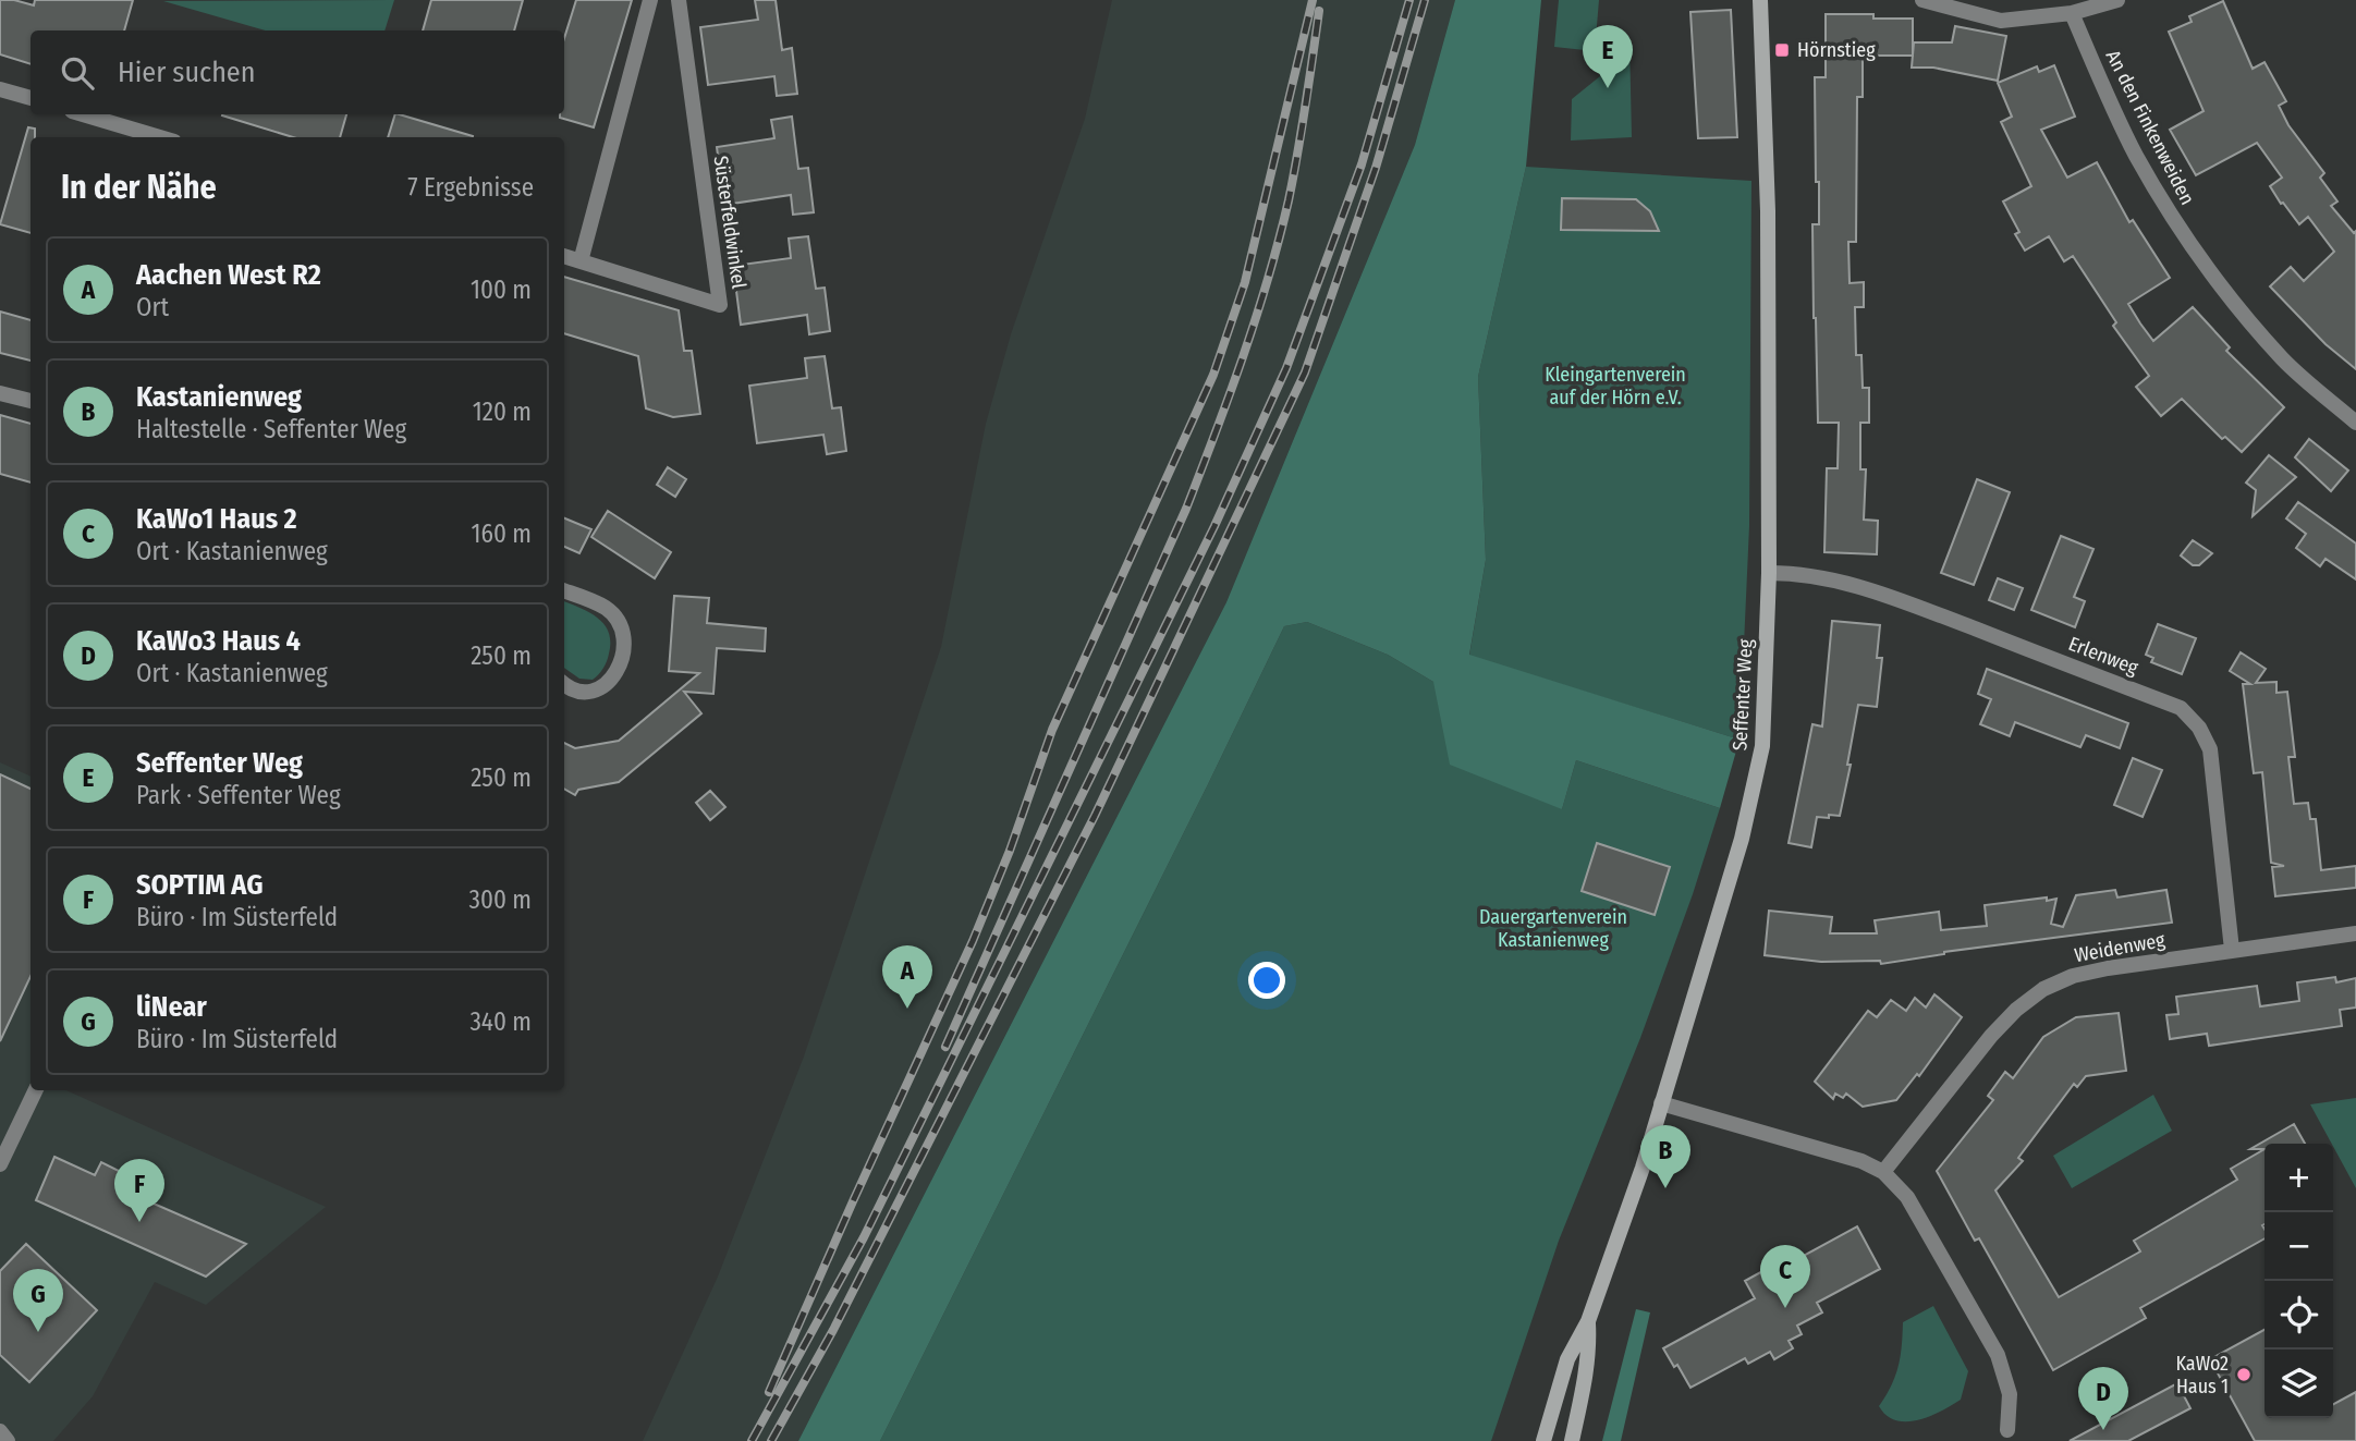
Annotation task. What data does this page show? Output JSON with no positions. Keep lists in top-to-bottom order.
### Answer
{
  "streets": {
    "street": [
      "An den Finkenweiden",
      "Süsterfeldwinkel",
      "Erlenweg",
      "Seffenter Weg",
      "Weidenweg"
    ]
  },
  "crossings": [
    ["Erlenweg", "Seffenter Weg"],
    ["Erlenweg", "Weidenweg"]
  ],
  "parks": ["Kleingartenverein auf der Hörn e.V.", "Dauergartenverein Kastanienweg"],
  "places": {
    "transit": ["Hörnstieg"],
    "other": ["KaWo2 Haus 1"]
  },
  "page": {
    "pins": [
      "E",
      "A",
      "B",
      "F",
      "C",
      "G",
      "D"
    ],
    "search": "Hier suchen",
    "heading": ["In der Nähe", "7 Ergebnisse"],
    "list": [
      {
        "mark": "A",
        "name": "Aachen West R2",
        "note": "Ort",
        "value": "100 m"
      },
      {
        "mark": "B",
        "name": "Kastanienweg",
        "note": "Haltestelle · Seffenter Weg",
        "value": "120 m"
      },
      {
        "mark": "C",
        "name": "KaWo1 Haus 2",
        "note": "Ort · Kastanienweg",
        "value": "160 m"
      },
      {
        "mark": "D",
        "name": "KaWo3 Haus 4",
        "note": "Ort · Kastanienweg",
        "value": "250 m"
      },
      {
        "mark": "E",
        "name": "Seffenter Weg",
        "note": "Park · Seffenter Weg",
        "value": "250 m"
      },
      {
        "mark": "F",
        "name": "SOPTIM AG",
        "note": "Büro · Im Süsterfeld",
        "value": "300 m"
      },
      {
        "mark": "G",
        "name": "liNear",
        "note": "Büro · Im Süsterfeld",
        "value": "340 m"
      }
    ],
    "map_buttons": ["+", "−"]
  }
}
